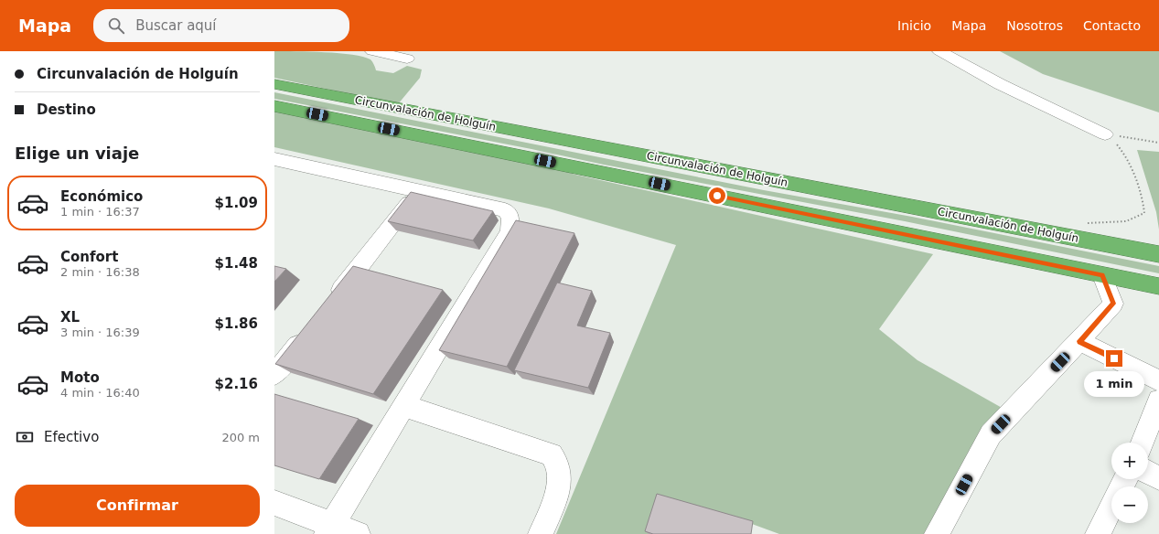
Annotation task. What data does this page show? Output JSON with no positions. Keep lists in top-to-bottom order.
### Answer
{
  "streets": {
    "highway": ["Circunvalación de Holguín"]
  },
  "page": {
    "header": "Mapa",
    "search": "Buscar aquí",
    "nav": [
      "Inicio",
      "Mapa",
      "Nosotros",
      "Contacto"
    ],
    "banner": ["Circunvalación de Holguín", "Destino"],
    "heading": "Elige un viaje",
    "list": [
      {
        "name": "Económico",
        "note": "1 min · 16:37",
        "value": "$1.09"
      },
      {
        "name": "Confort",
        "note": "2 min · 16:38",
        "value": "$1.48"
      },
      {
        "name": "XL",
        "note": "3 min · 16:39",
        "value": "$1.86"
      },
      {
        "name": "Moto",
        "note": "4 min · 16:40",
        "value": "$2.16"
      }
    ],
    "bubble": "1 min",
    "pay": ["Efectivo", "200 m"],
    "map_buttons": ["+", "−"],
    "buttons": "Confirmar"
  }
}
